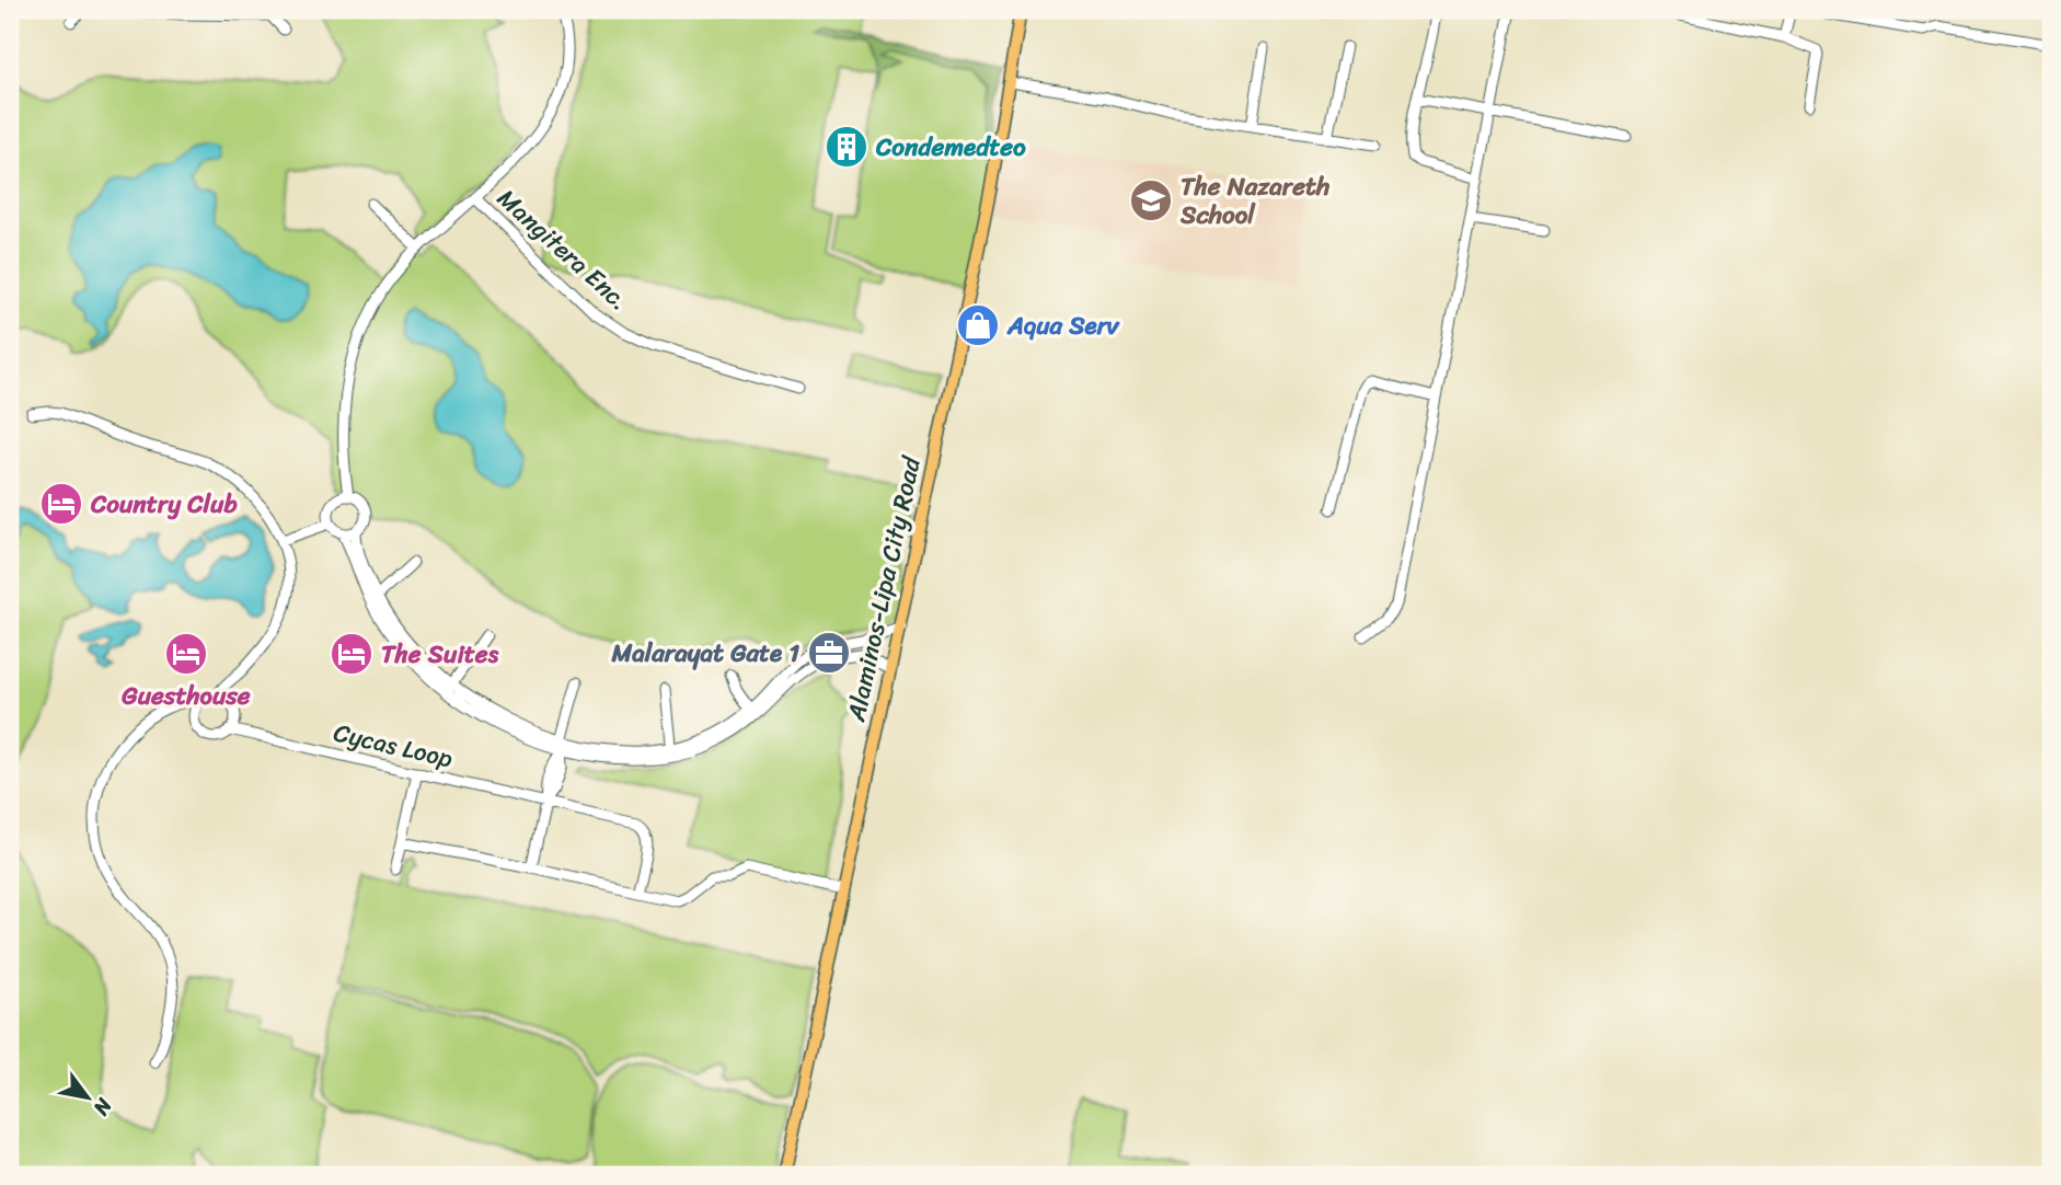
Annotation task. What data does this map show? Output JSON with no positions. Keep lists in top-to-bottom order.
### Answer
{
  "streets": {
    "main road": ["Alaminos-Lipa City Road"],
    "street": ["Mangitera Enc.", "Cycas Loop"]
  },
  "places": {
    "building": ["Condemedteo"],
    "school or university": ["The Nazareth School"],
    "shop": ["Aqua Serv"],
    "hotel": ["Country Club", "Guesthouse", "The Suites"],
    "office": ["Malarayat Gate 1"]
  },
  "north": "bottom right"
}
